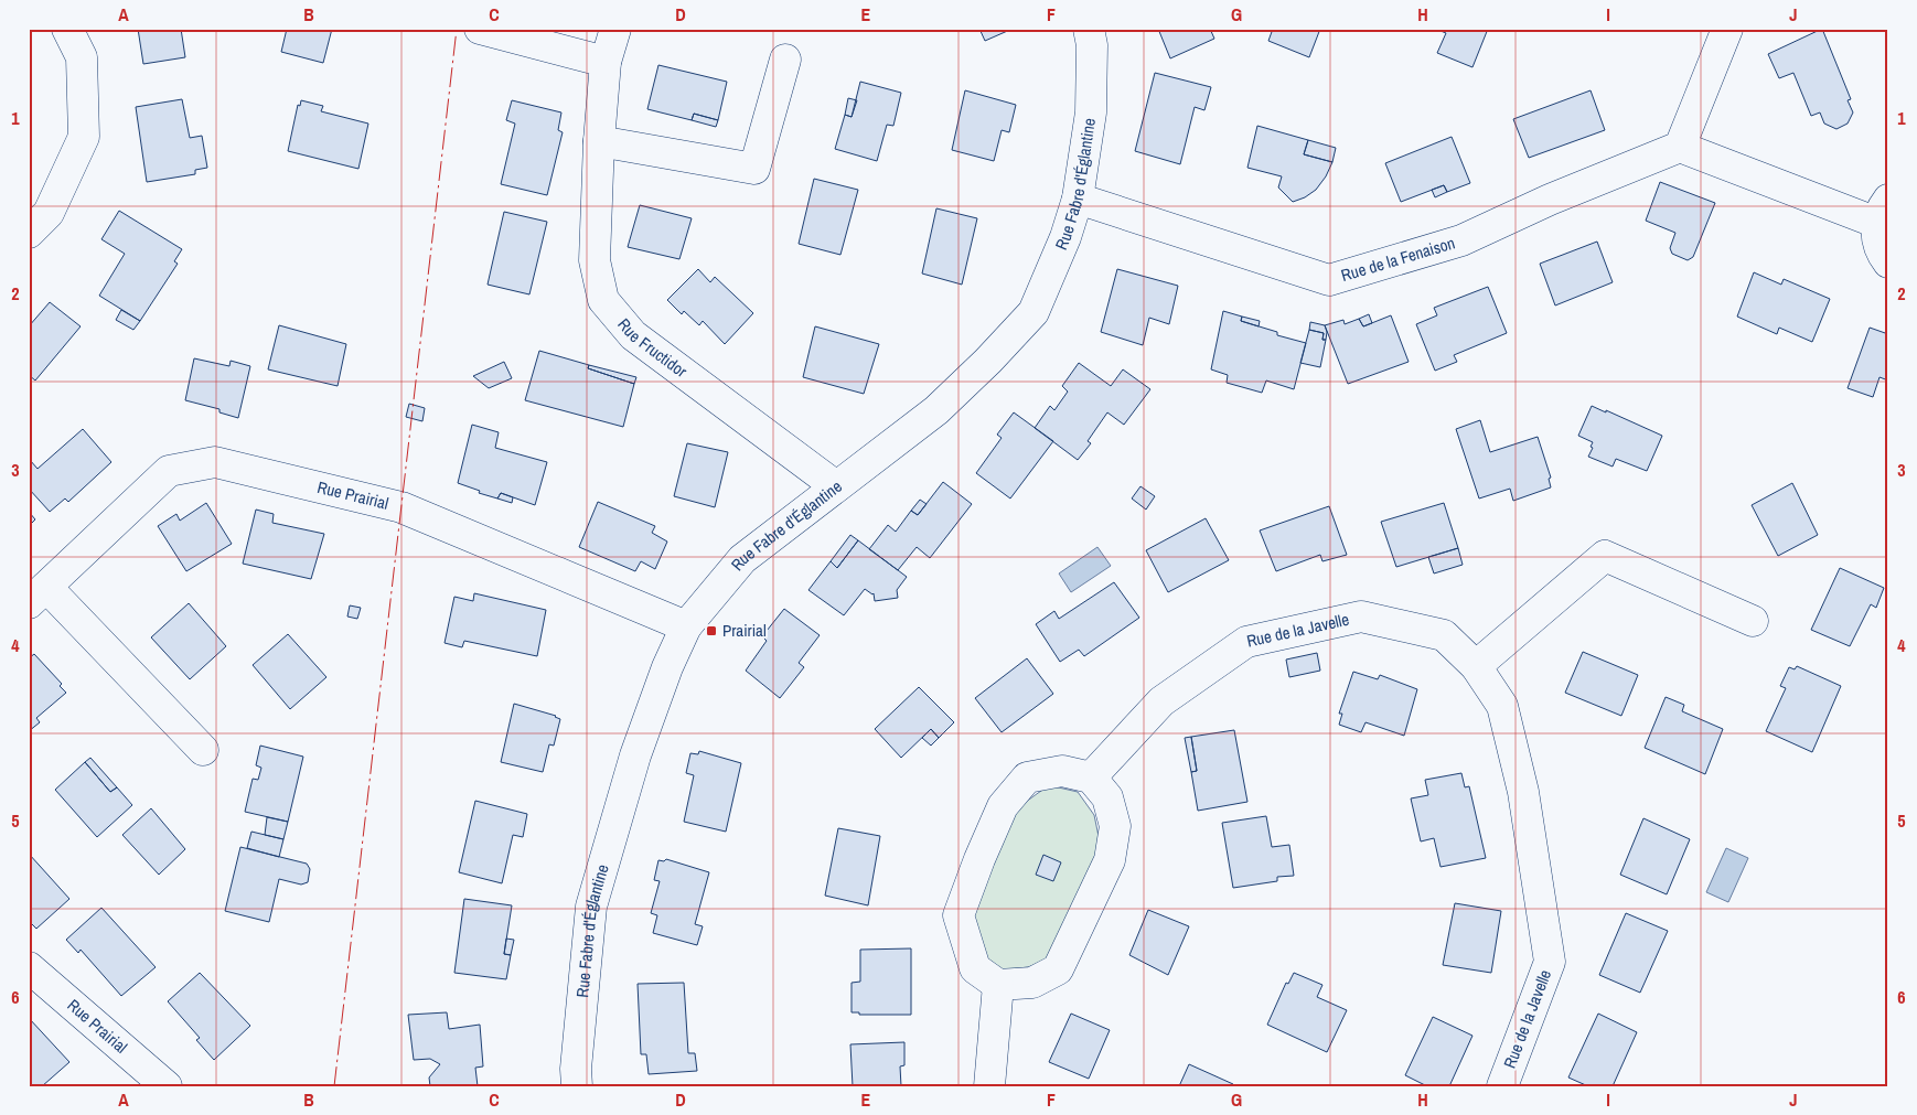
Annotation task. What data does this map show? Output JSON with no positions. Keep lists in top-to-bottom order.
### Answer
{
  "streets": {
    "street": [
      "Rue Fabre d'Églantine",
      "Rue de la Fenaison",
      "Rue Fructidor",
      "Rue Prairial",
      "Rue de la Javelle"
    ]
  },
  "crossings": [
    ["Rue Fabre d'Églantine", "Rue de la Fenaison"],
    ["Rue Fabre d'Églantine", "Rue Fructidor"],
    ["Rue Fabre d'Églantine", "Rue Prairial"]
  ],
  "places": {
    "transit": ["Prairial"]
  },
  "grid": {
    "columns": [
      "A",
      "B",
      "C",
      "D",
      "E",
      "F",
      "G",
      "H",
      "I",
      "J"
    ],
    "rows": [
      "1",
      "2",
      "3",
      "4",
      "5",
      "6"
    ]
  }
}
